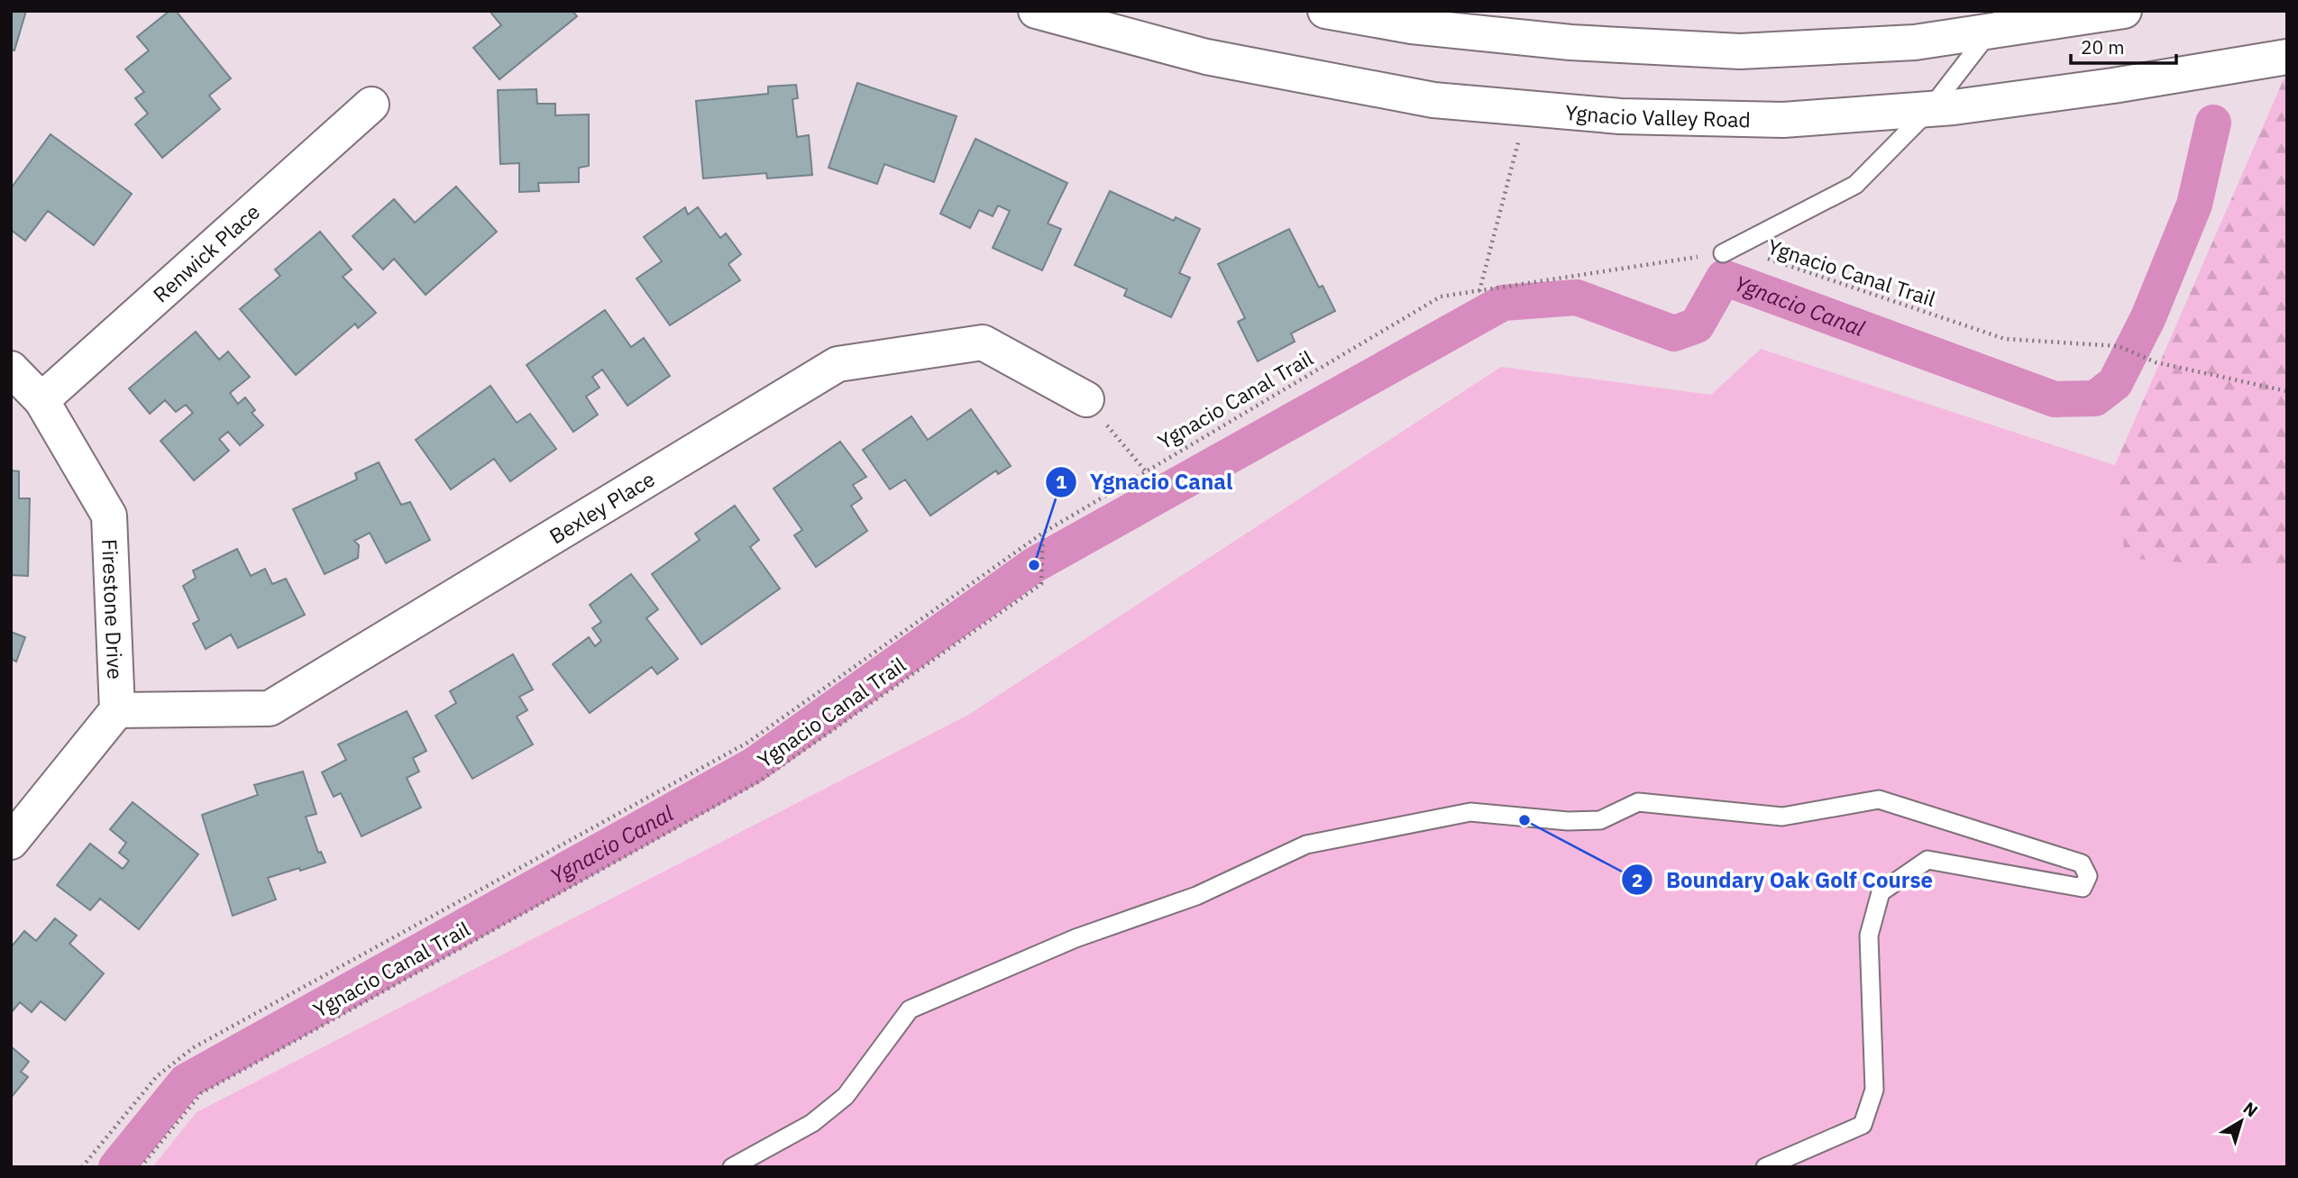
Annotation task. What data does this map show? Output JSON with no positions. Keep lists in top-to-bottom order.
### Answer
{
  "streets": {
    "main road": [
      "Ygnacio Valley Road",
      "Renwick Place",
      "Bexley Place",
      "Firestone Drive"
    ],
    "path": ["Ygnacio Canal Trail"]
  },
  "crossings": [
    ["Renwick Place", "Firestone Drive"],
    ["Bexley Place", "Firestone Drive"]
  ],
  "water": ["Ygnacio Canal"],
  "places": ["Ygnacio Canal", "Boundary Oak Golf Course"],
  "scale_bar": "20 m",
  "north": "top right"
}
